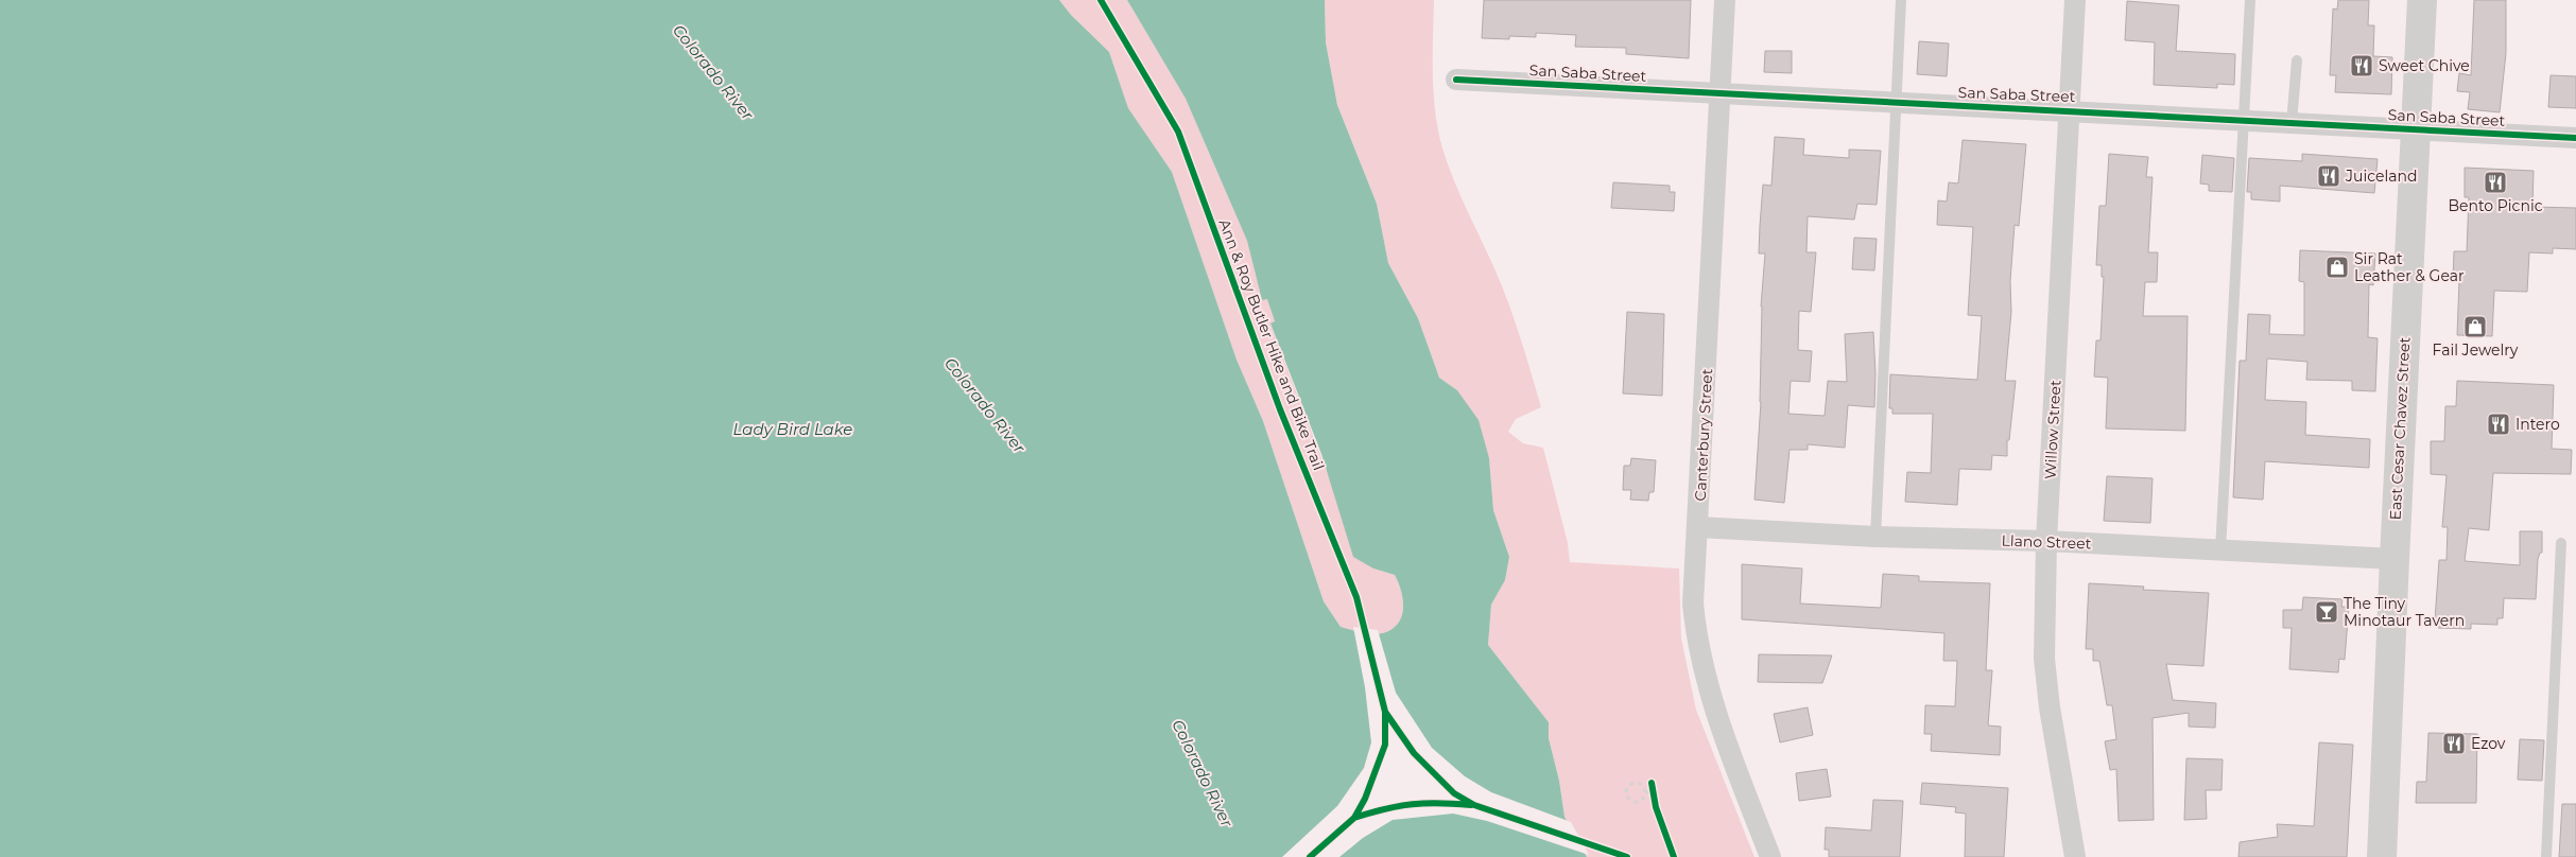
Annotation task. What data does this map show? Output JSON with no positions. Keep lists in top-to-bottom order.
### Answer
{
  "streets": {
    "main road": ["East Cesar Chavez Street"],
    "street": [
      "San Saba Street",
      "Willow Street",
      "Canterbury Street",
      "Llano Street"
    ],
    "cycle path": ["Ann & Roy Butler Hike and Bike Trail"]
  },
  "crossings": [
    ["San Saba Street", "East Cesar Chavez Street"],
    ["San Saba Street", "Willow Street"],
    ["San Saba Street", "Canterbury Street"],
    ["East Cesar Chavez Street", "Llano Street"],
    ["Willow Street", "Llano Street"],
    ["Canterbury Street", "Llano Street"]
  ],
  "water": ["Colorado River", "Lady Bird Lake"],
  "places": {
    "restaurant": [
      "Sweet Chive",
      "Juiceland",
      "Bento Picnic",
      "Intero",
      "Ezov"
    ],
    "shop": ["Sir Rat Leather & Gear", "Fail Jewelry"],
    "bar": ["The Tiny Minotaur Tavern"]
  }
}
